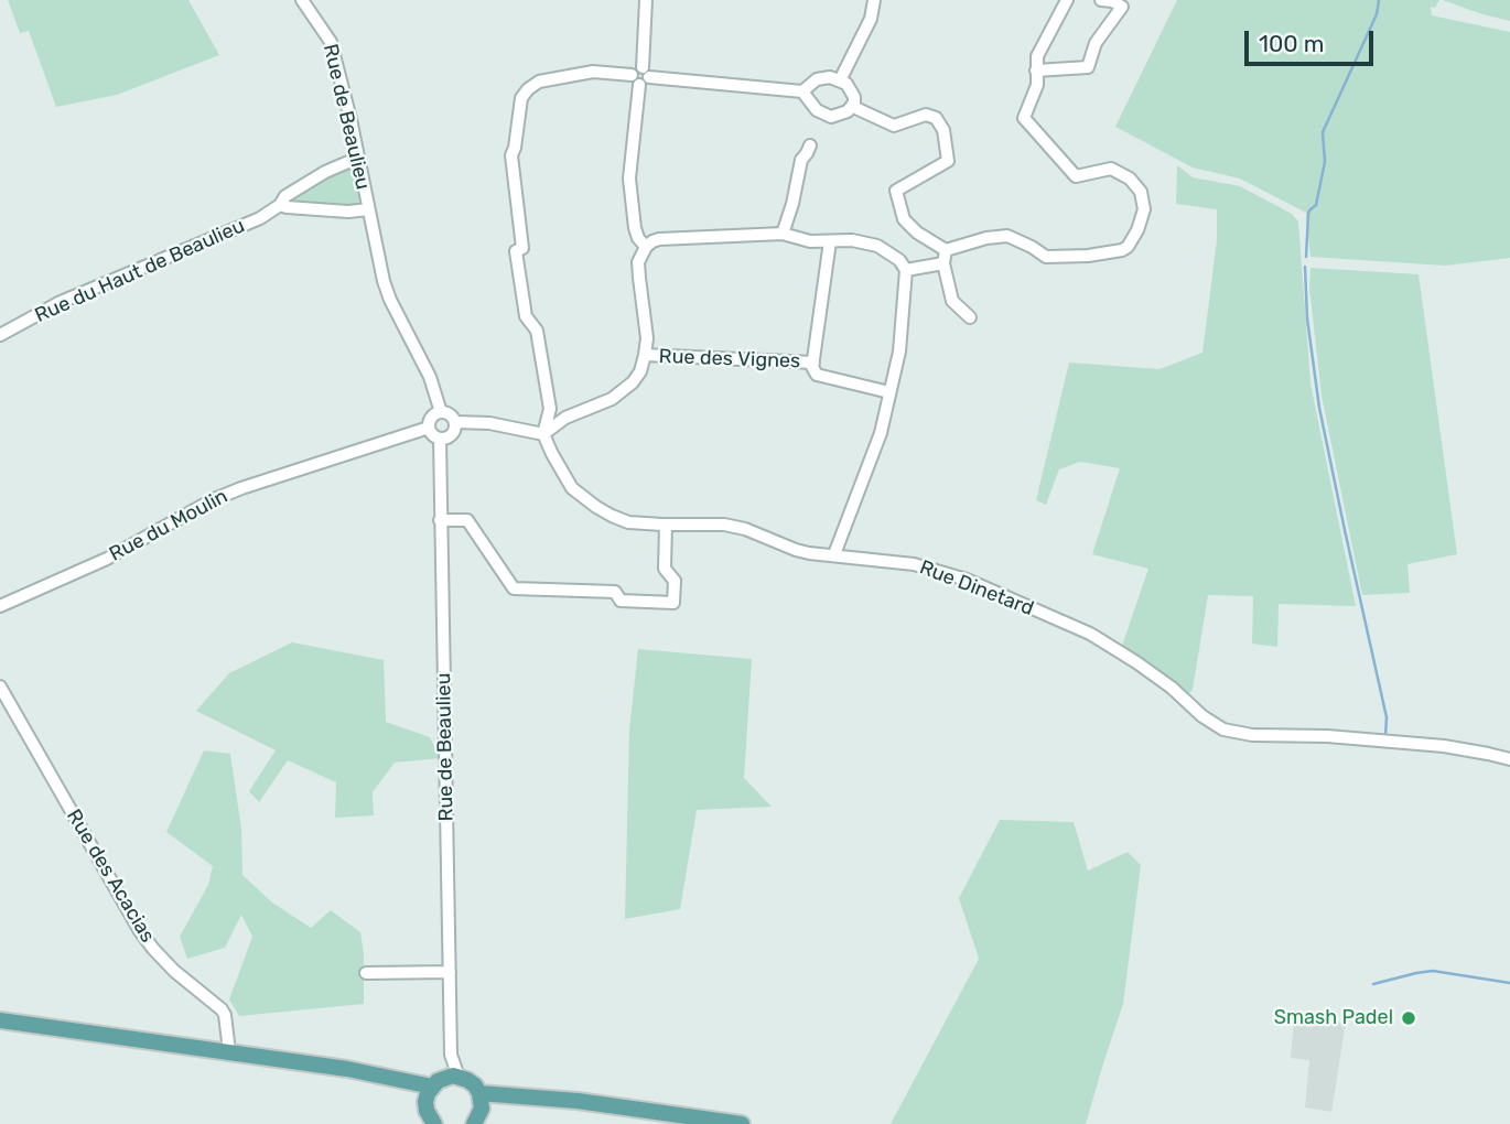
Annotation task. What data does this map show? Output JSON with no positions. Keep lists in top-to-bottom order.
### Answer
{
  "streets": {
    "street": [
      "Rue de Beaulieu",
      "Rue du Haut de Beaulieu",
      "Rue des Vignes",
      "Rue du Moulin",
      "Rue Dinetard",
      "Rue des Acacias"
    ]
  },
  "crossings": [
    ["Rue de Beaulieu", "Rue du Haut de Beaulieu"],
    ["Rue de Beaulieu", "Rue du Moulin"]
  ],
  "places": ["Smash Padel"],
  "scale_bar": "100 m"
}
